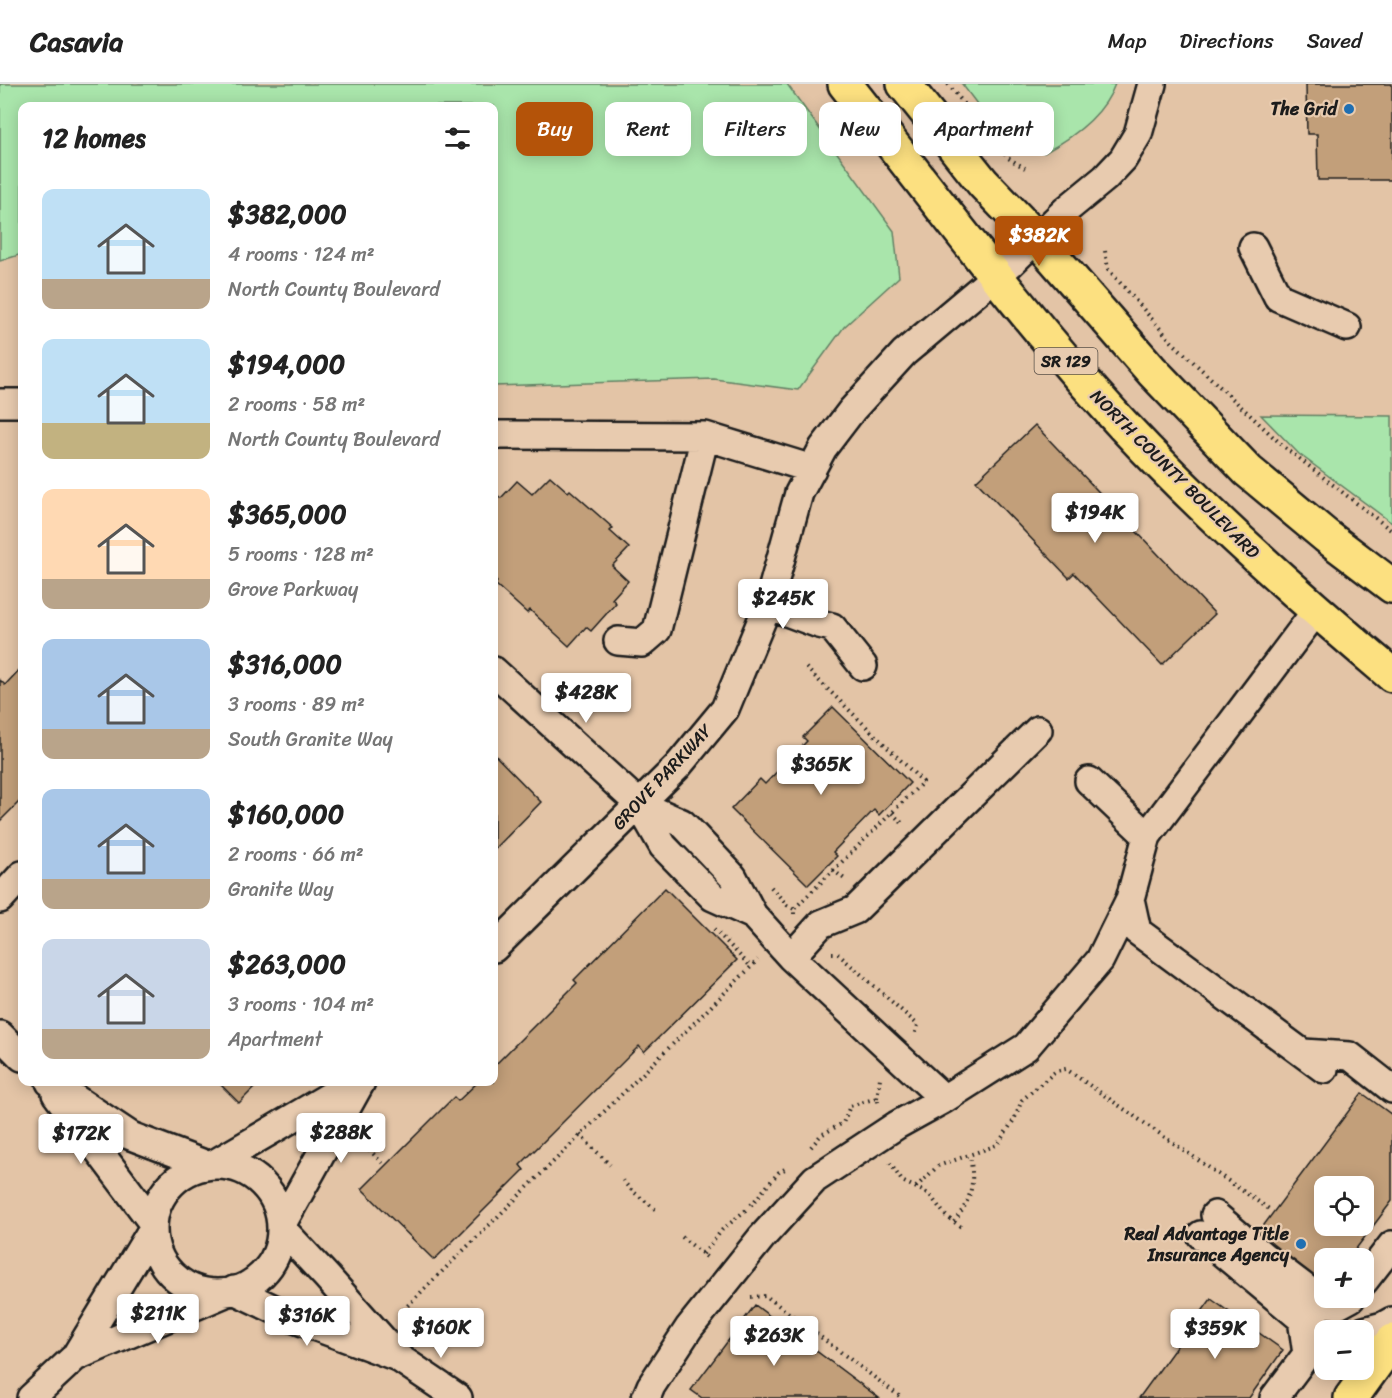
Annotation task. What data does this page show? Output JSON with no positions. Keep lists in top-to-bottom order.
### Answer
{
  "streets": {
    "main road": ["SR 129", "NORTH COUNTY BOULEVARD"],
    "street": ["GROVE PARKWAY"]
  },
  "crossings": [
    ["SR 129", "GROVE PARKWAY"],
    ["NORTH COUNTY BOULEVARD", "GROVE PARKWAY"]
  ],
  "places": ["The Grid", "Real Advantage Title Insurance Agency"],
  "page": {
    "header": "Casavia",
    "nav": ["Map", "Directions", "Saved"],
    "chip": [
      "Buy",
      "Rent",
      "Filters",
      "New",
      "Apartment"
    ],
    "heading": "12 homes",
    "list": [
      {
        "name": "$382,000",
        "note": "4 rooms · 124 m² · North County Boulevard"
      },
      {
        "name": "$194,000",
        "note": "2 rooms · 58 m² · North County Boulevard"
      },
      {
        "name": "$365,000",
        "note": "5 rooms · 128 m² · Grove Parkway"
      },
      {
        "name": "$316,000",
        "note": "3 rooms · 89 m² · South Granite Way"
      },
      {
        "name": "$160,000",
        "note": "2 rooms · 66 m² · Granite Way"
      },
      {
        "name": "$263,000",
        "note": "3 rooms · 104 m² · Apartment"
      }
    ],
    "price": [
      "$382K",
      "$194K",
      "$245K",
      "$428K",
      "$365K",
      "$288K",
      "$172K",
      "$211K",
      "$316K",
      "$160K",
      "$359K",
      "$263K"
    ],
    "map_buttons": ["+", "−"]
  }
}
